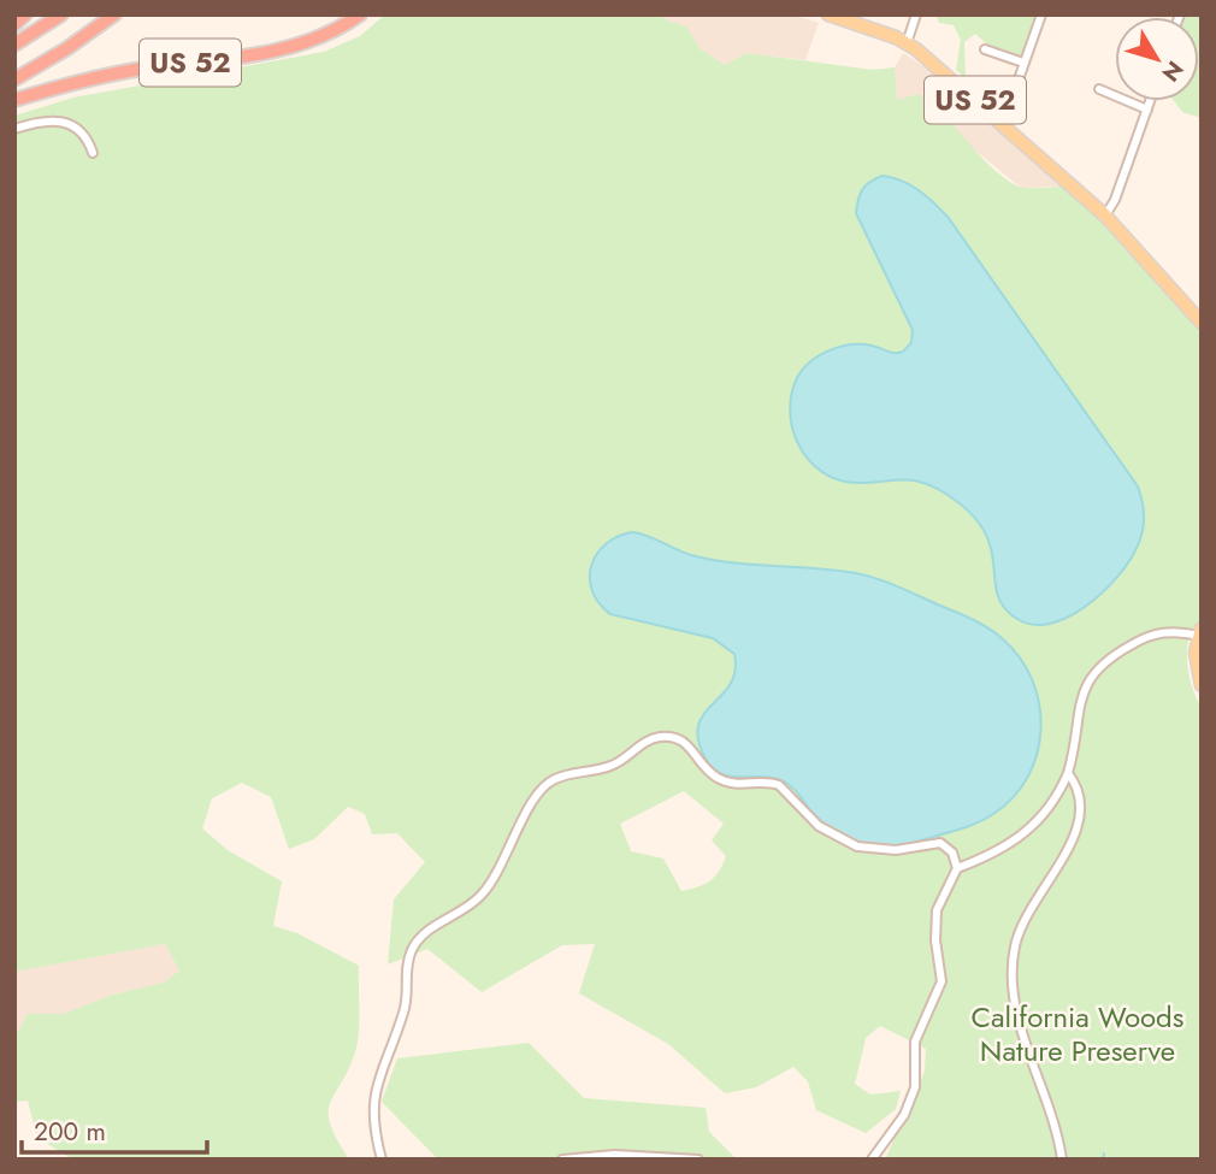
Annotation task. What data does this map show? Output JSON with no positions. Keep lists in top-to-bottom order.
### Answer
{
  "streets": {
    "highway": ["US 52"]
  },
  "parks": ["California Woods Nature Preserve"],
  "scale_bar": "200 m",
  "north": "bottom right"
}
